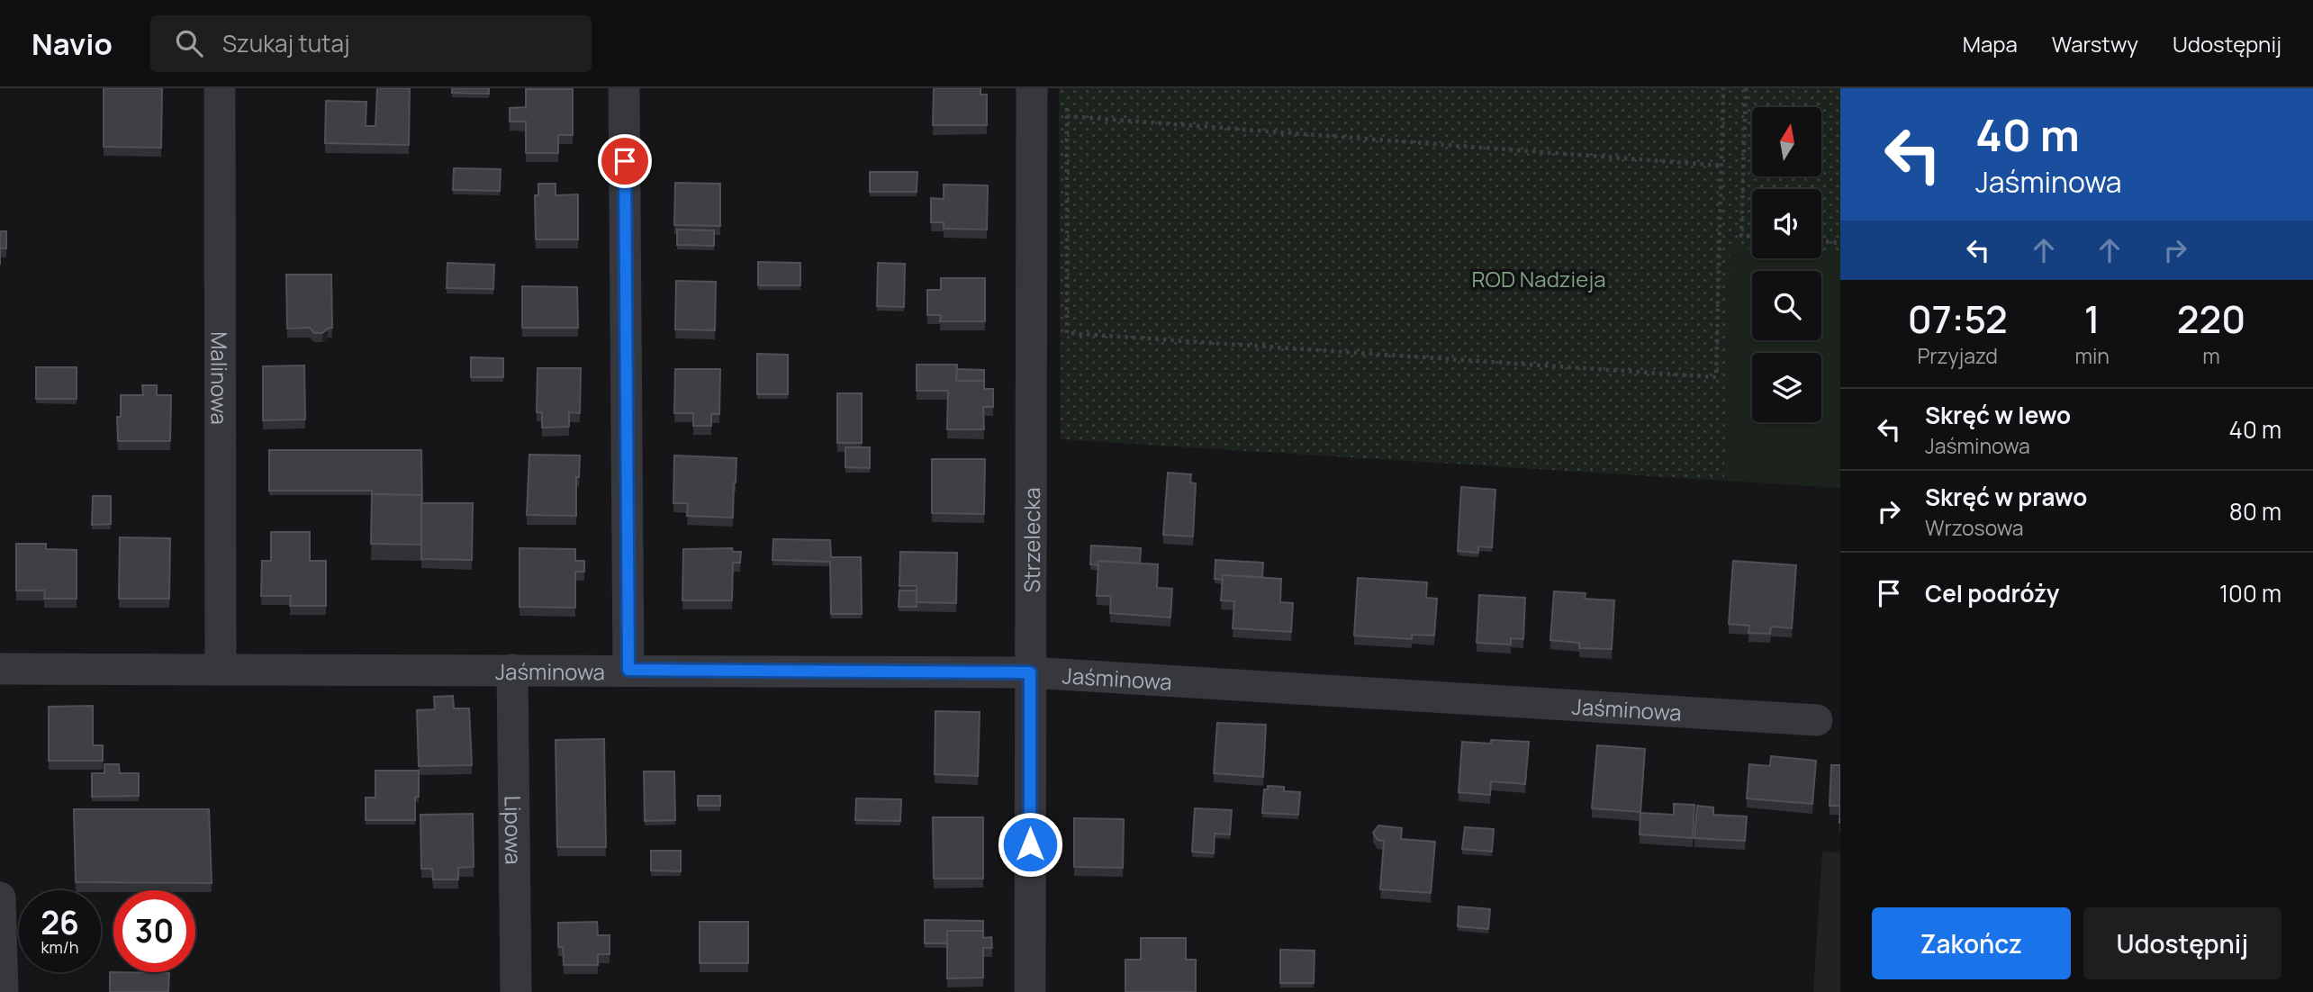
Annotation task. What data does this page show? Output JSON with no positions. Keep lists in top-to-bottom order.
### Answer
{
  "streets": {
    "street": [
      "Malinowa",
      "Strzelecka",
      "Jaśminowa",
      "Lipowa"
    ]
  },
  "crossings": [
    ["Malinowa", "Jaśminowa"],
    ["Strzelecka", "Jaśminowa"],
    ["Jaśminowa", "Lipowa"]
  ],
  "parks": ["ROD Nadzieja"],
  "north": "top",
  "page": {
    "header": "Navio",
    "search": "Szukaj tutaj",
    "nav": ["Mapa", "Warstwy", "Udostępnij"],
    "turn": ["40 m", "Jaśminowa"],
    "eta": [
      "07:52",
      "Przyjazd",
      "1",
      "min",
      "220",
      "m"
    ],
    "list": [
      {
        "name": "Skręć w lewo",
        "note": "Jaśminowa",
        "value": "40 m"
      },
      {
        "name": "Skręć w prawo",
        "note": "Wrzosowa",
        "value": "80 m"
      },
      {
        "name": "Cel podróży",
        "value": "100 m"
      }
    ],
    "speed": "26 km/h",
    "limit": "30",
    "buttons": ["Zakończ", "Udostępnij"]
  }
}
